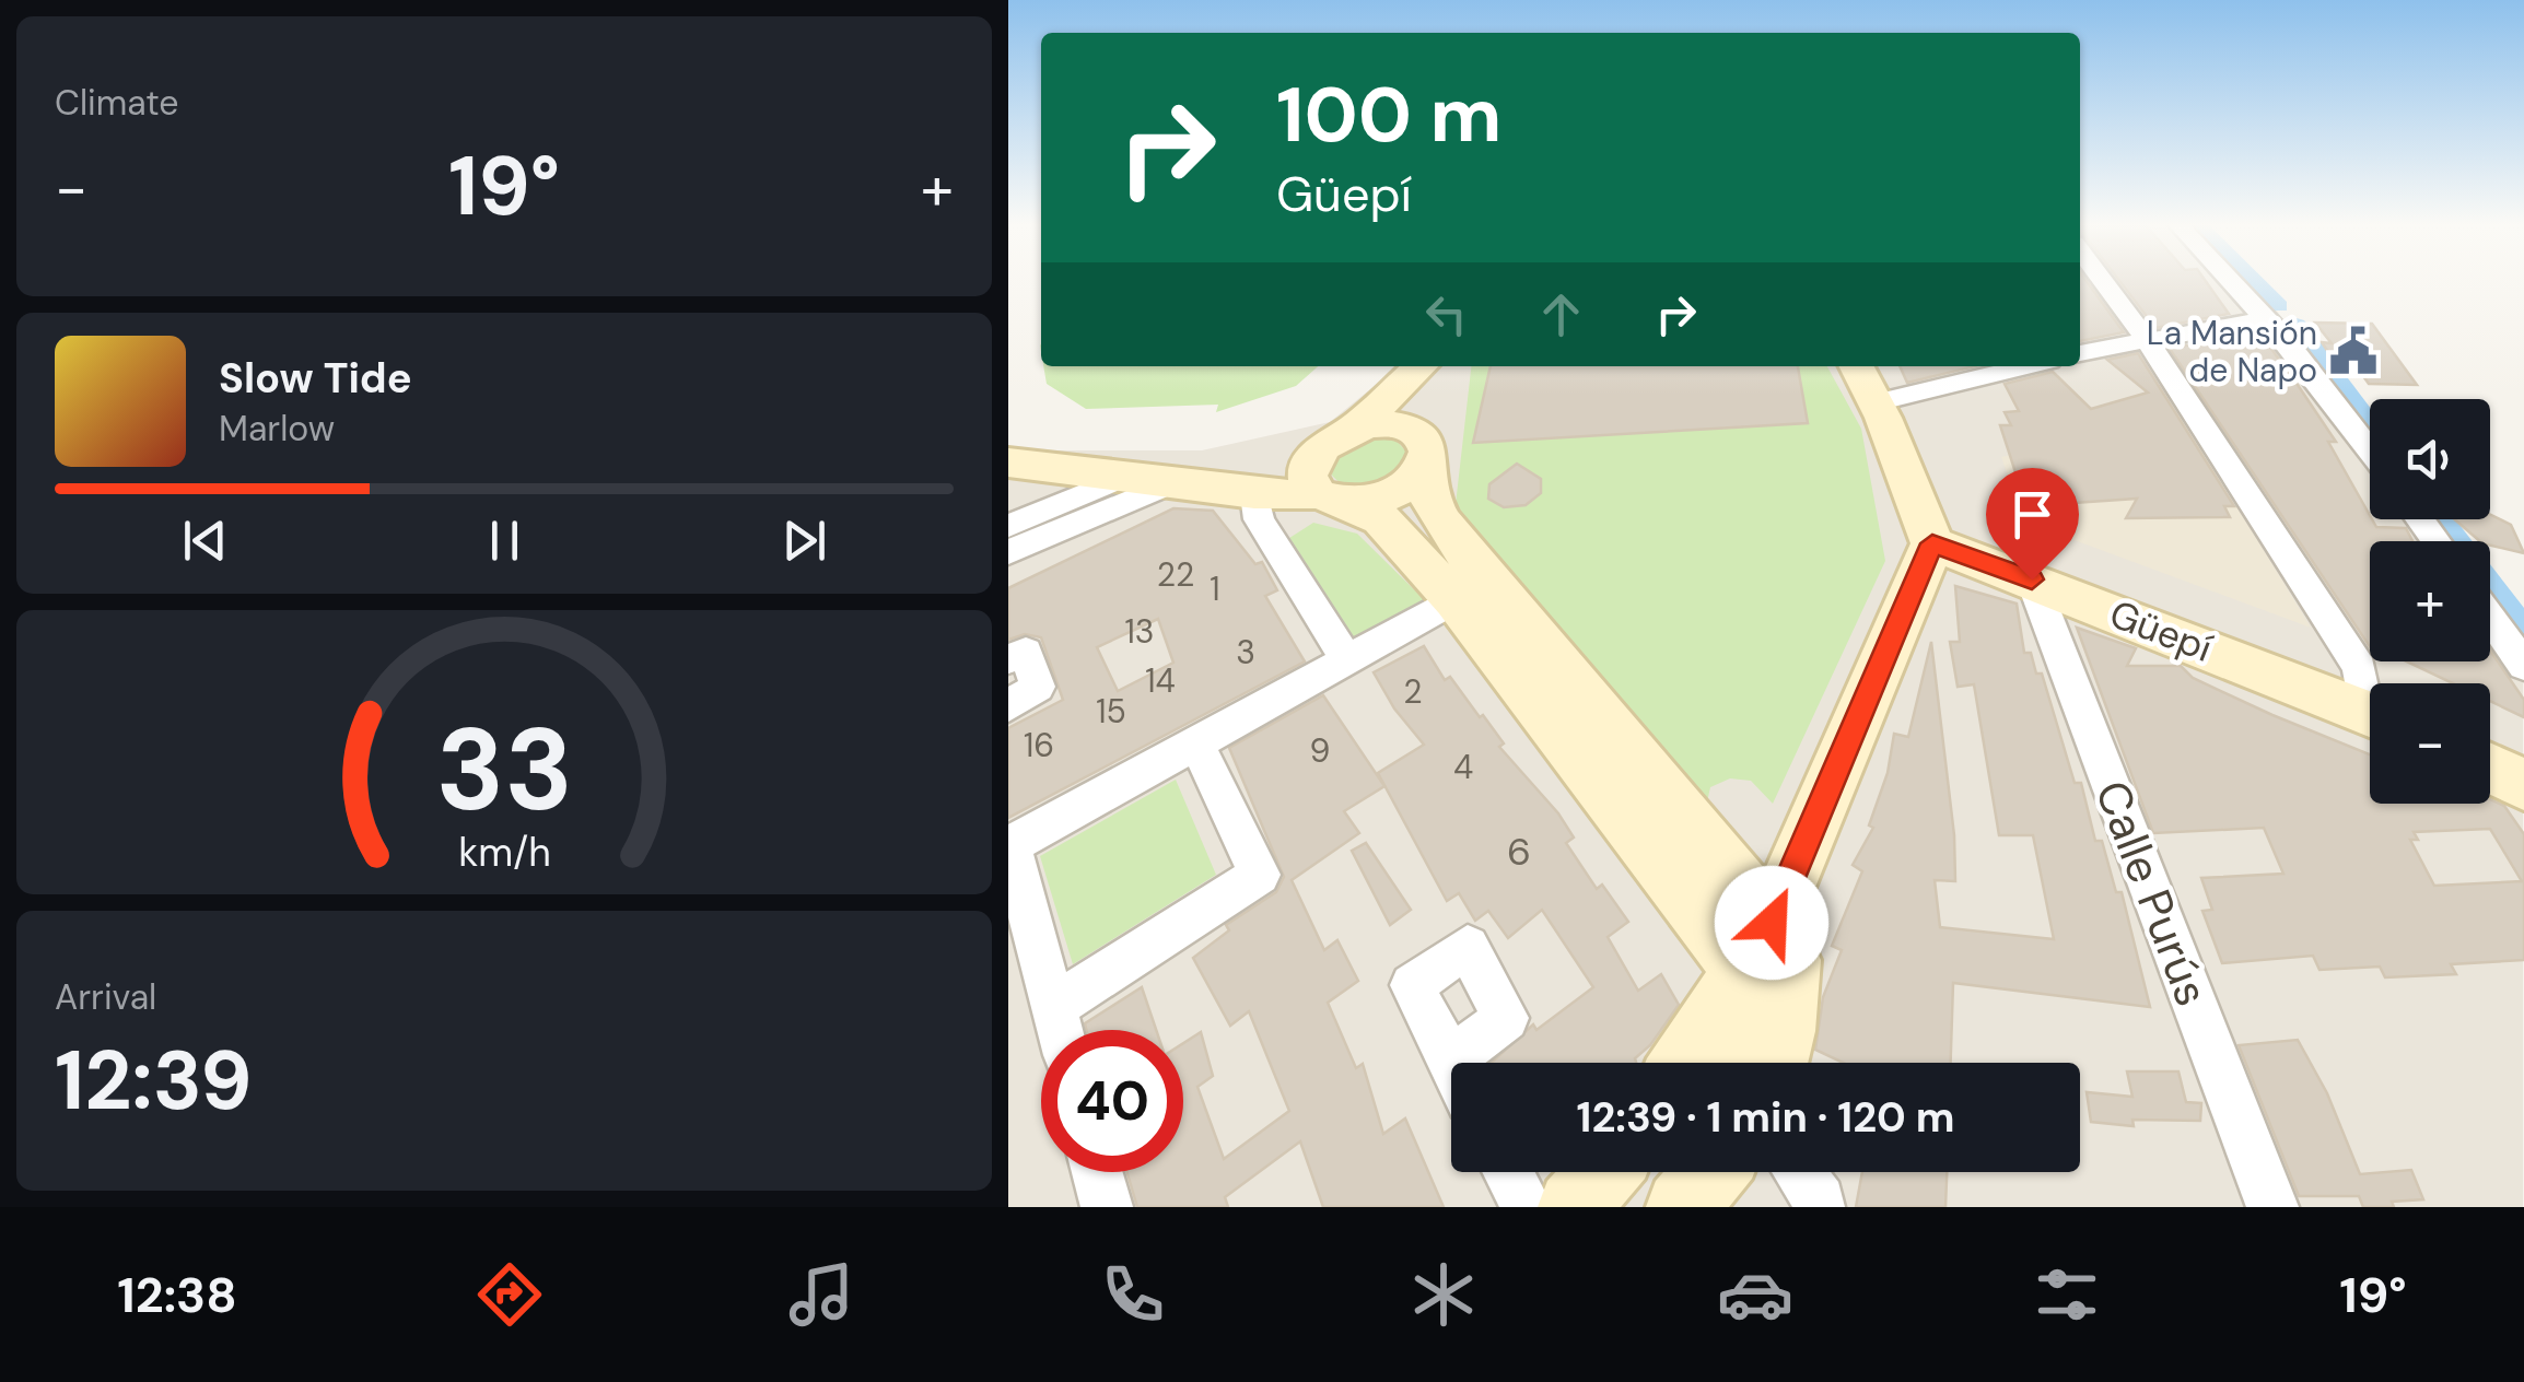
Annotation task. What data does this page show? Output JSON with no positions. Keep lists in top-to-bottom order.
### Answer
{
  "streets": {
    "street": ["Güepí", "Calle Purús"]
  },
  "crossings": [
    ["Güepí", "Calle Purús"]
  ],
  "places": {
    "public building": ["La Mansión de Napo"]
  },
  "house_numbers": [
    "22",
    "1",
    "13",
    "3",
    "14",
    "2",
    "15",
    "16",
    "9",
    "4",
    "6"
  ],
  "page": {
    "tile": [
      "Climate",
      ["Arrival", "12:39"]
    ],
    "turn": ["100 m", "Güepí"],
    "heat": ["−", "19°", "+"],
    "song": ["Slow Tide", "Marlow"],
    "map_buttons": ["+", "−"],
    "limit": "40",
    "trip": "12:39 · 1 min · 120 m",
    "tabs": ["12:38", "19°"],
    "gauge": ["33", "km/h"]
  }
}
